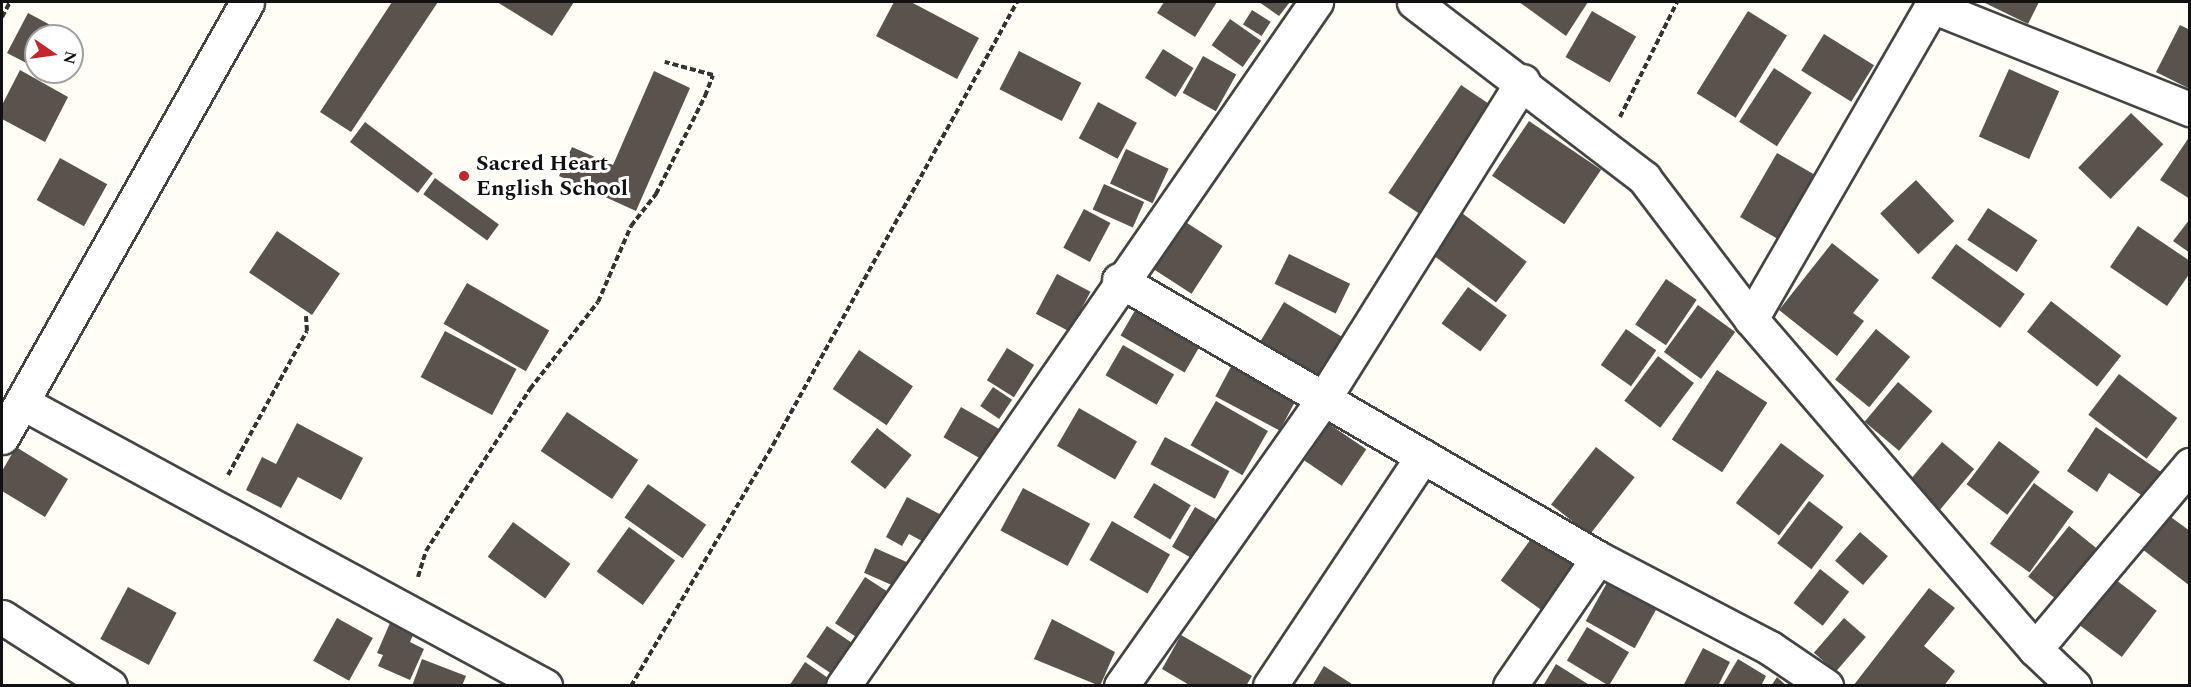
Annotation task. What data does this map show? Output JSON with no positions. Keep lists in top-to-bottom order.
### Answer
{
  "places": ["Sacred Heart English School"],
  "north": "right"
}
